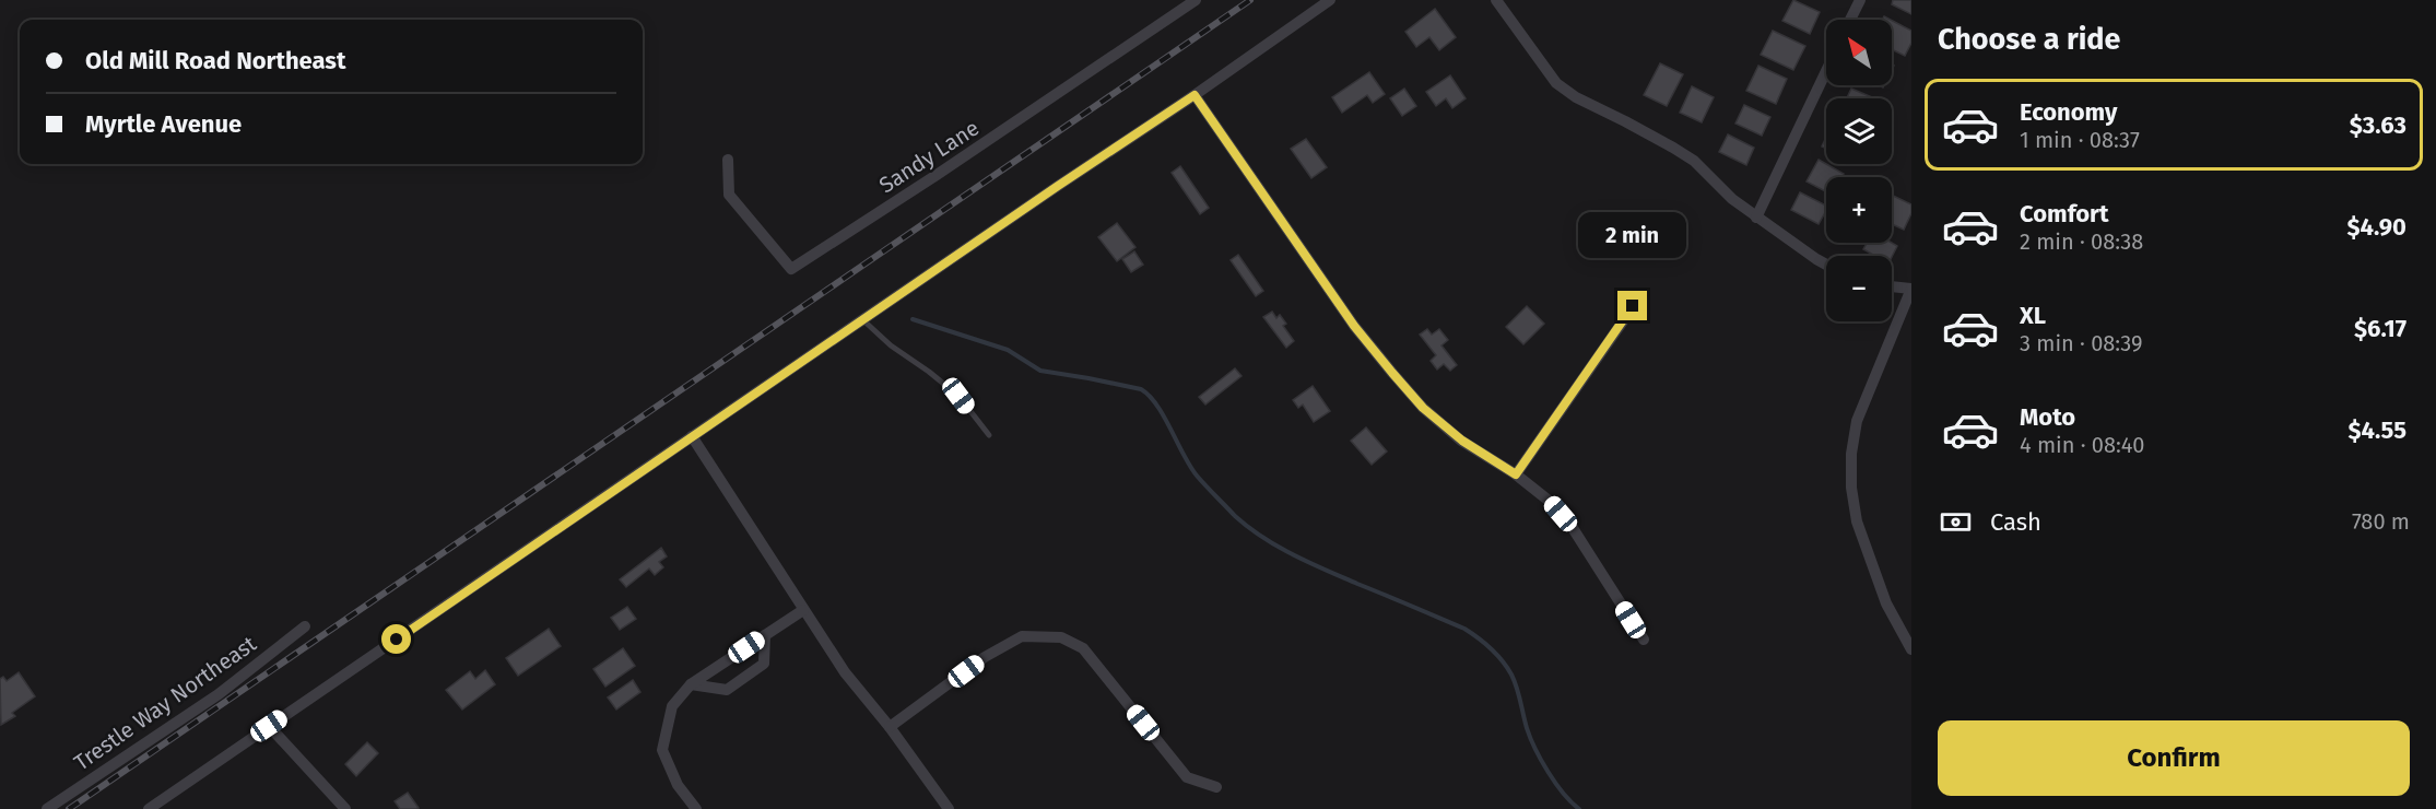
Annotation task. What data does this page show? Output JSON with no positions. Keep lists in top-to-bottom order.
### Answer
{
  "streets": {
    "street": ["Sandy Lane", "Trestle Way Northeast"]
  },
  "north": "top left",
  "page": {
    "heading": "Choose a ride",
    "map_buttons": ["+", "−"],
    "banner": ["Old Mill Road Northeast", "Myrtle Avenue"],
    "list": [
      {
        "name": "Economy",
        "note": "1 min · 08:37",
        "value": "$3.63"
      },
      {
        "name": "Comfort",
        "note": "2 min · 08:38",
        "value": "$4.90"
      },
      {
        "name": "XL",
        "note": "3 min · 08:39",
        "value": "$6.17"
      },
      {
        "name": "Moto",
        "note": "4 min · 08:40",
        "value": "$4.55"
      }
    ],
    "bubble": "2 min",
    "pay": ["Cash", "780 m"],
    "buttons": "Confirm"
  }
}
